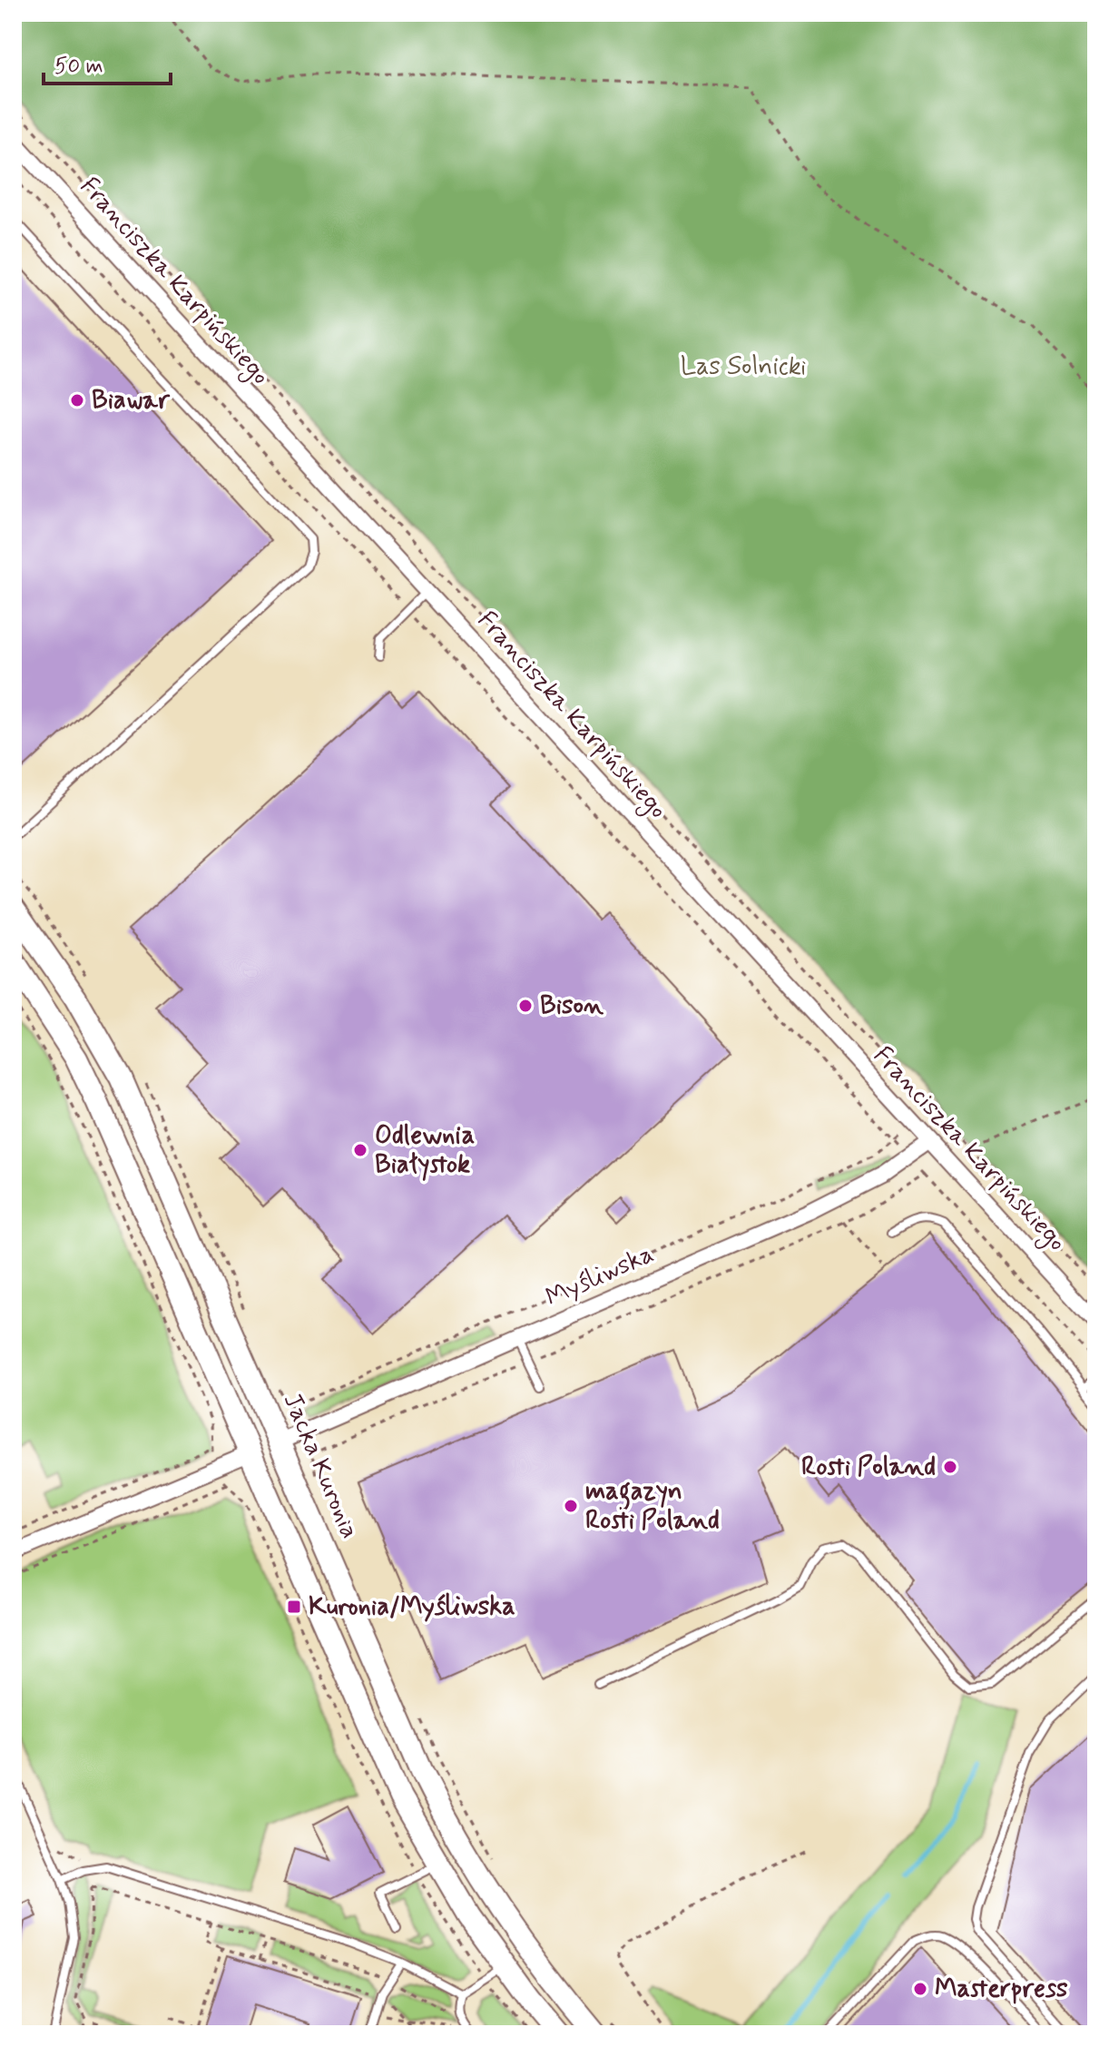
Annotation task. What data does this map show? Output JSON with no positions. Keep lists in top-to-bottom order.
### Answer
{
  "streets": {
    "main road": ["Jacka Kuronia"],
    "street": ["Franciszka Karpińskiego", "Myśliwska"]
  },
  "crossings": [
    ["Franciszka Karpińskiego", "Myśliwska"],
    ["Myśliwska", "Jacka Kuronia"]
  ],
  "parks": ["Las Solnicki"],
  "places": {
    "other": [
      "Biawar",
      "Bison",
      "Odlewnia Białystok",
      "Rosti Poland",
      "magazyn Rosti Poland",
      "Masterpress"
    ],
    "transit": ["Kuronia/Myśliwska"]
  },
  "scale_bar": "50 m"
}
